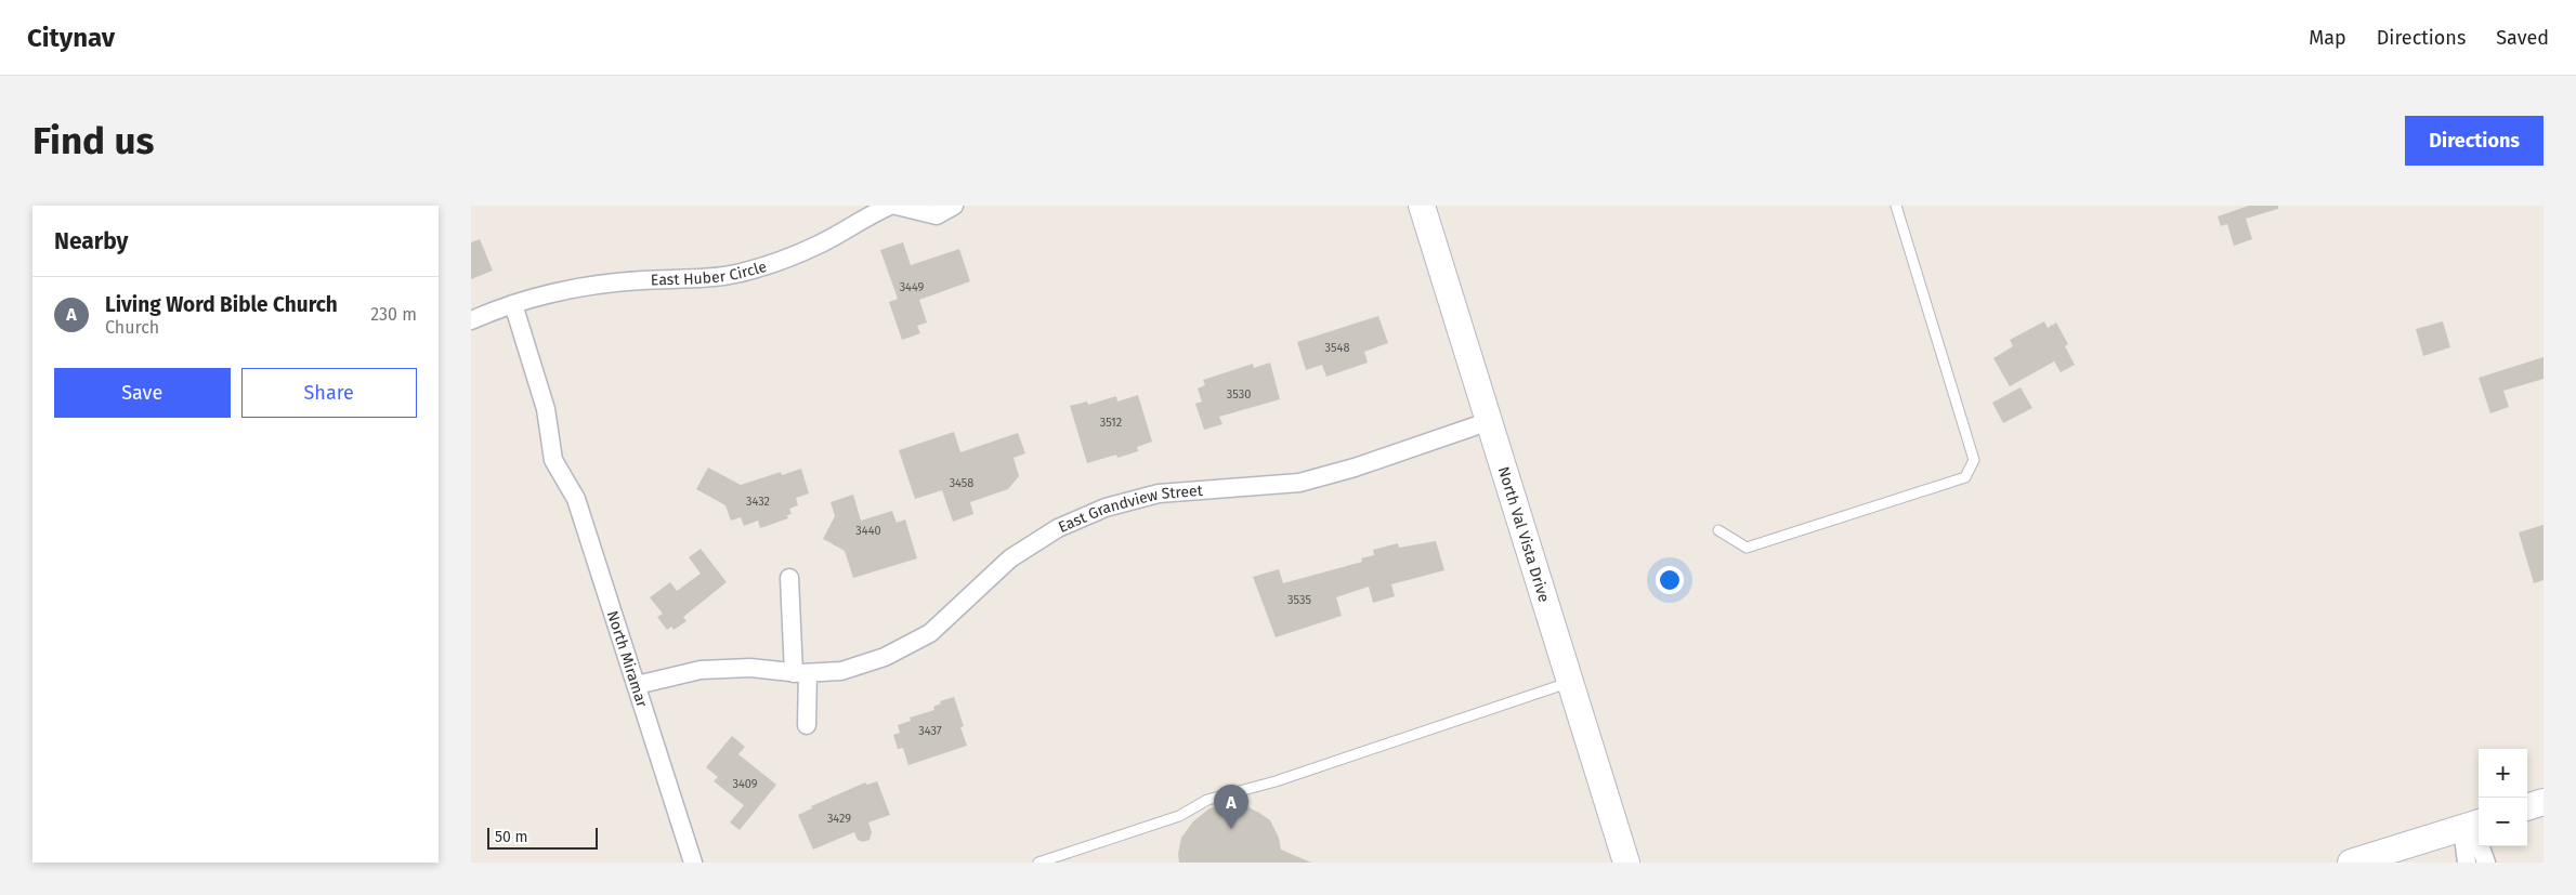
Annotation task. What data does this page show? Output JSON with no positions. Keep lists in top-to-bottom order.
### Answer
{
  "streets": {
    "main road": ["North Val Vista Drive"],
    "street": ["East Huber Circle", "East Grandview Street", "North Miramar"]
  },
  "crossings": [
    ["East Huber Circle", "North Miramar"],
    ["East Grandview Street", "North Val Vista Drive"],
    ["East Grandview Street", "North Miramar"]
  ],
  "house_numbers": [
    "3449",
    "3548",
    "3530",
    "3512",
    "3458",
    "3432",
    "3440",
    "3535",
    "3437",
    "3409",
    "3429"
  ],
  "scale_bar": "50 m",
  "page": {
    "header": "Citynav",
    "nav": ["Map", "Directions", "Saved"],
    "buttons": [
      "Directions",
      ["Save", "Share"]
    ],
    "title": "Find us",
    "heading": "Nearby",
    "list": [
      {
        "mark": "A",
        "name": "Living Word Bible Church",
        "note": "Church",
        "value": "230 m"
      }
    ],
    "map_buttons": ["+", "−"],
    "pins": "A",
    "scale": "50 m"
  }
}
